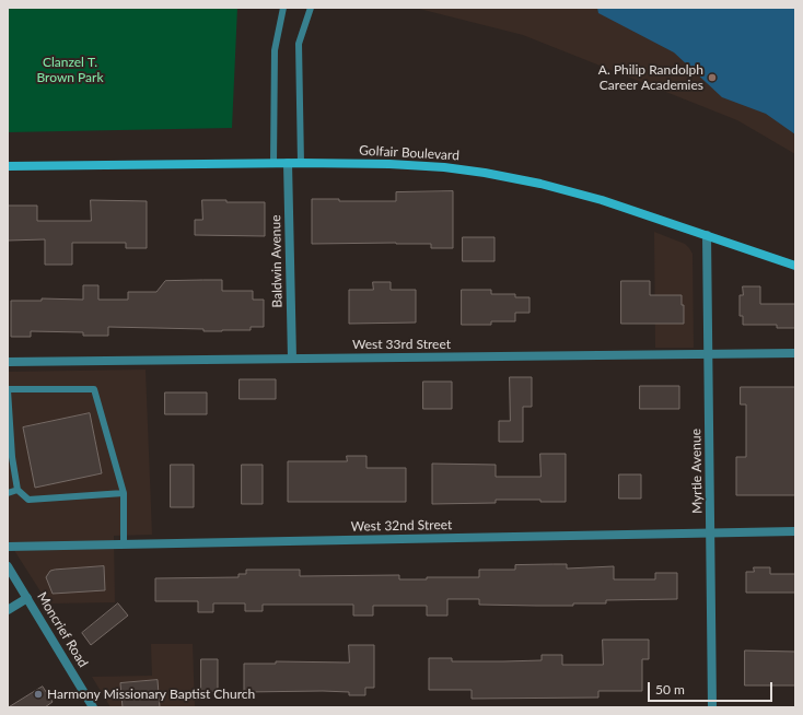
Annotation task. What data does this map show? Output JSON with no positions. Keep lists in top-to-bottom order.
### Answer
{
  "streets": {
    "main road": ["Golfair Boulevard"],
    "street": [
      "Baldwin Avenue",
      "West 33rd Street",
      "Myrtle Avenue",
      "West 32nd Street",
      "Moncrief Road"
    ]
  },
  "crossings": [
    ["Golfair Boulevard", "Baldwin Avenue"],
    ["Golfair Boulevard", "Myrtle Avenue"],
    ["Baldwin Avenue", "West 33rd Street"],
    ["West 33rd Street", "Myrtle Avenue"],
    ["Myrtle Avenue", "West 32nd Street"]
  ],
  "parks": ["Clanzel T. Brown Park"],
  "places": ["A. Philip Randolph Career Academies", "Harmony Missionary Baptist Church"],
  "scale_bar": "50 m"
}
